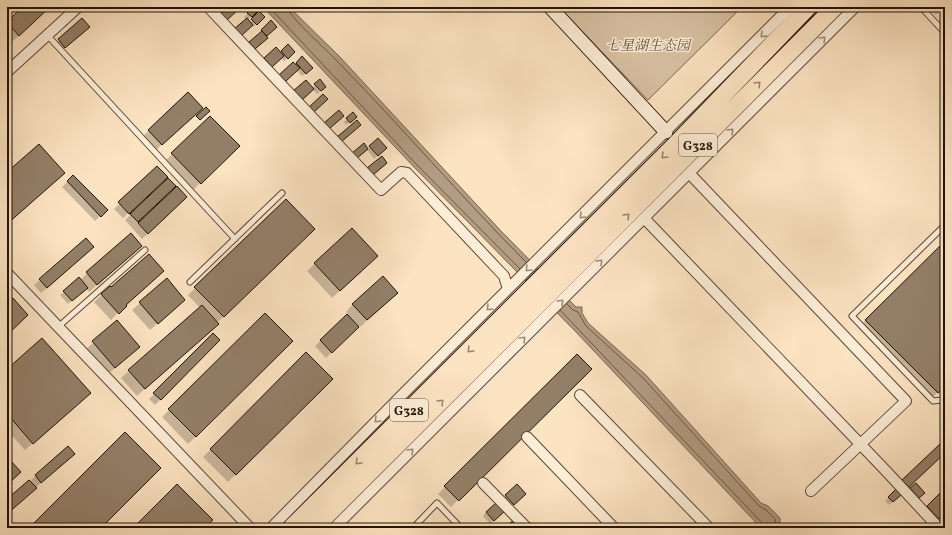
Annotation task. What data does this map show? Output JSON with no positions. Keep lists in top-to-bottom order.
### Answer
{
  "streets": {
    "highway": ["G328"]
  },
  "parks": ["七星湖生态园"]
}
